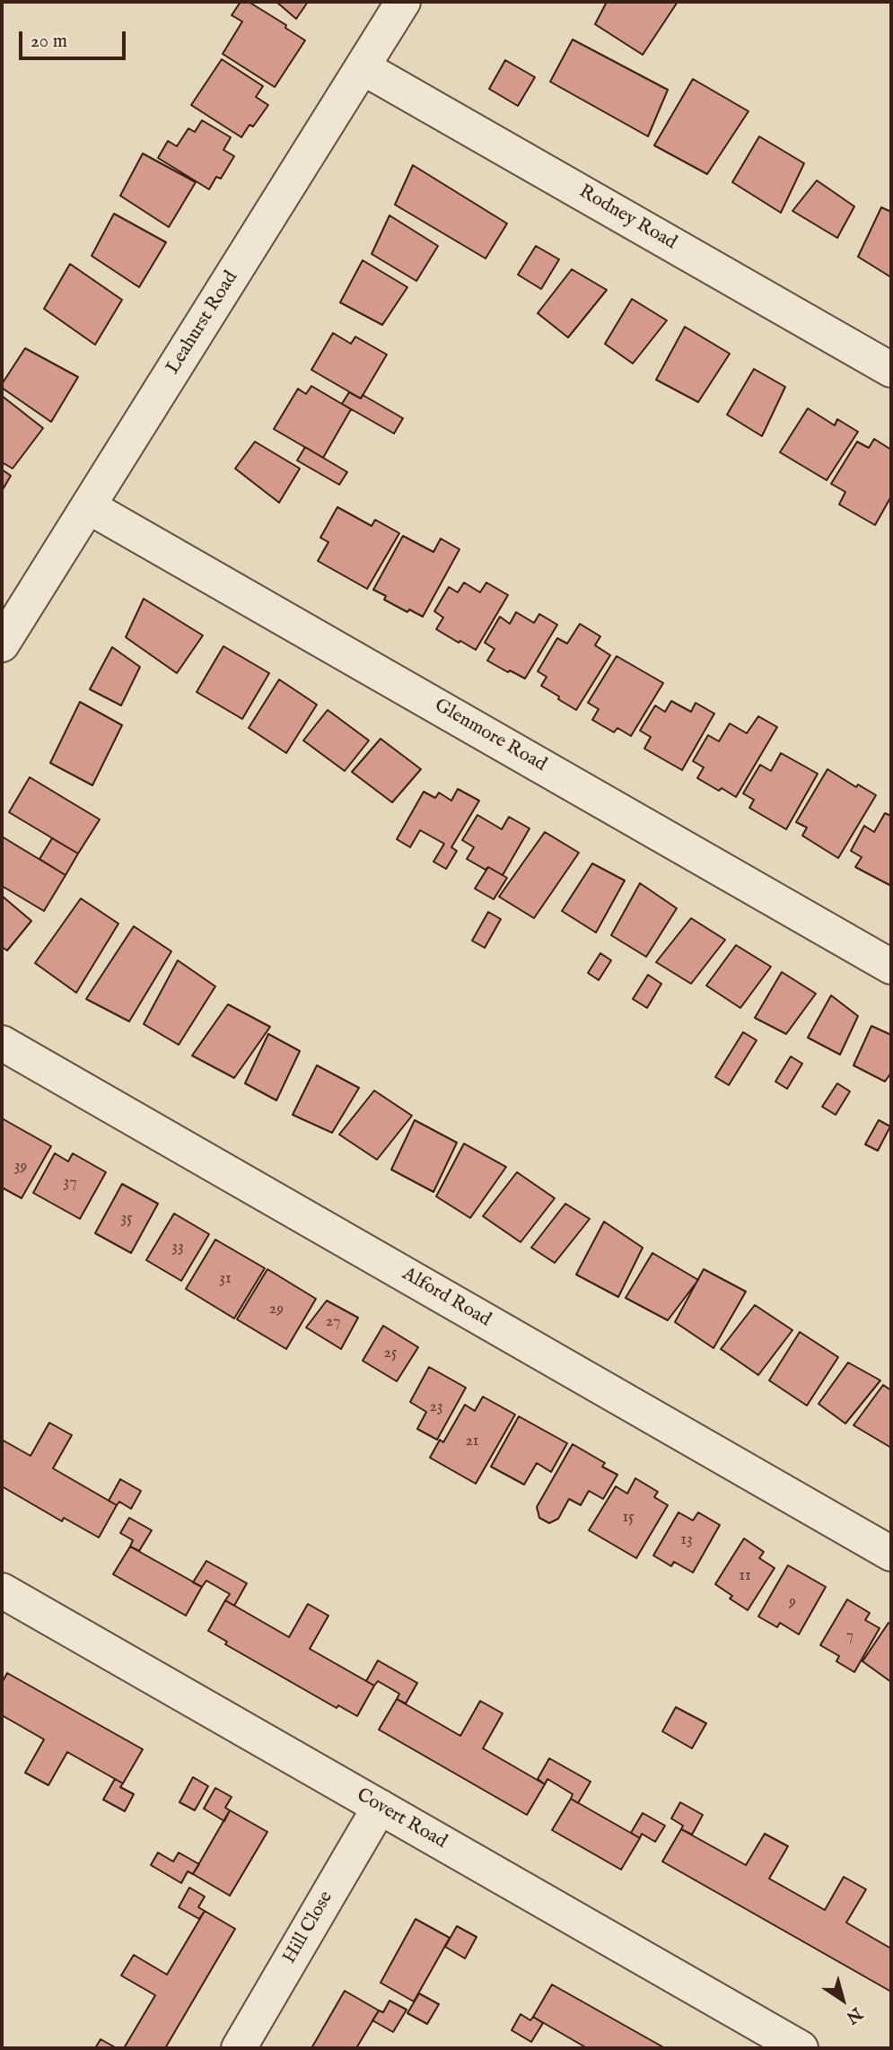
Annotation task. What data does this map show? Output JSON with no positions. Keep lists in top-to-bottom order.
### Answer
{
  "streets": {
    "street": [
      "Rodney Road",
      "Leahurst Road",
      "Glenmore Road",
      "Alford Road",
      "Covert Road",
      "Hill Close"
    ]
  },
  "crossings": [
    ["Rodney Road", "Leahurst Road"],
    ["Leahurst Road", "Glenmore Road"],
    ["Covert Road", "Hill Close"]
  ],
  "house_numbers": [
    "39",
    "37",
    "35",
    "33",
    "31",
    "29",
    "27",
    "25",
    "23",
    "21",
    "15",
    "13",
    "11",
    "9",
    "7"
  ],
  "scale_bar": "20 m",
  "north": "bottom right"
}
